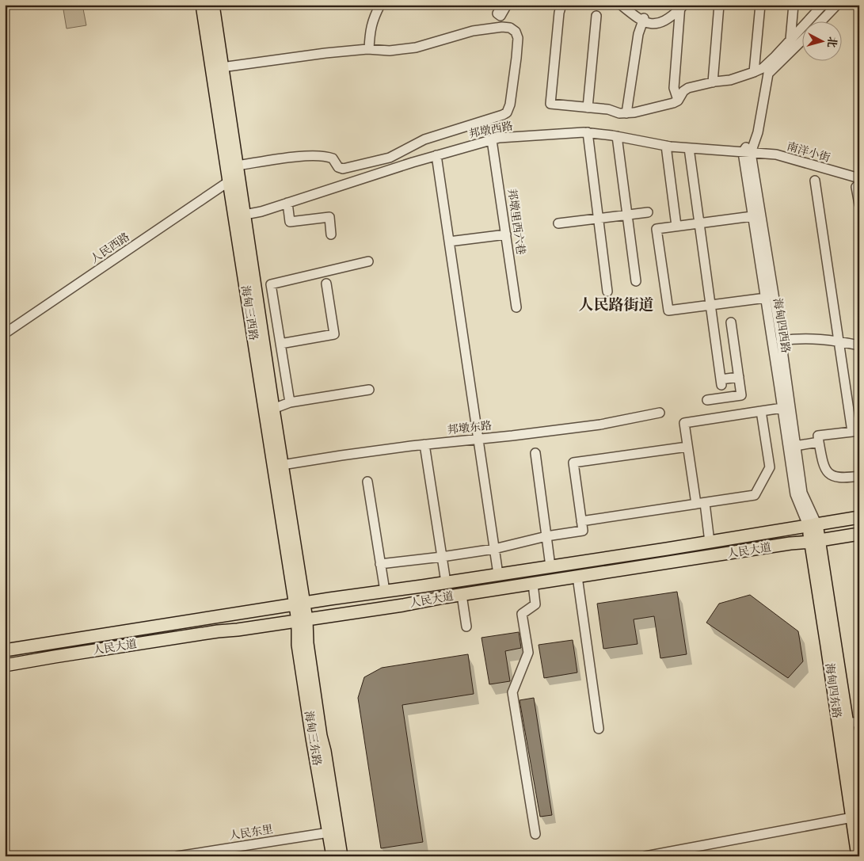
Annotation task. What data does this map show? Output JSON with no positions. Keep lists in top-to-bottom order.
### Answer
{
  "streets": {
    "main road": [
      "海甸三西路",
      "人民大道",
      "海甸四东路",
      "海甸三东路"
    ],
    "street": [
      "邦墩西路",
      "南洋小街",
      "邦墩里西六巷",
      "人民西路",
      "海甸四西路",
      "邦墩东路",
      "人民东里"
    ]
  },
  "crossings": [
    ["邦墩西路", "南洋小街"],
    ["邦墩西路", "邦墩里西六巷"],
    ["邦墩西路", "海甸三西路"],
    ["邦墩西路", "海甸四西路"],
    ["南洋小街", "海甸四西路"],
    ["人民西路", "海甸三西路"],
    ["海甸三西路", "邦墩东路"],
    ["海甸三西路", "人民大道"],
    ["海甸三西路", "海甸三东路"],
    ["海甸四西路", "人民大道"],
    ["海甸四西路", "海甸四东路"],
    ["人民大道", "海甸四东路"],
    ["人民大道", "海甸三东路"],
    ["海甸三东路", "人民东里"]
  ],
  "districts": ["人民路街道"],
  "north": "right"
}
